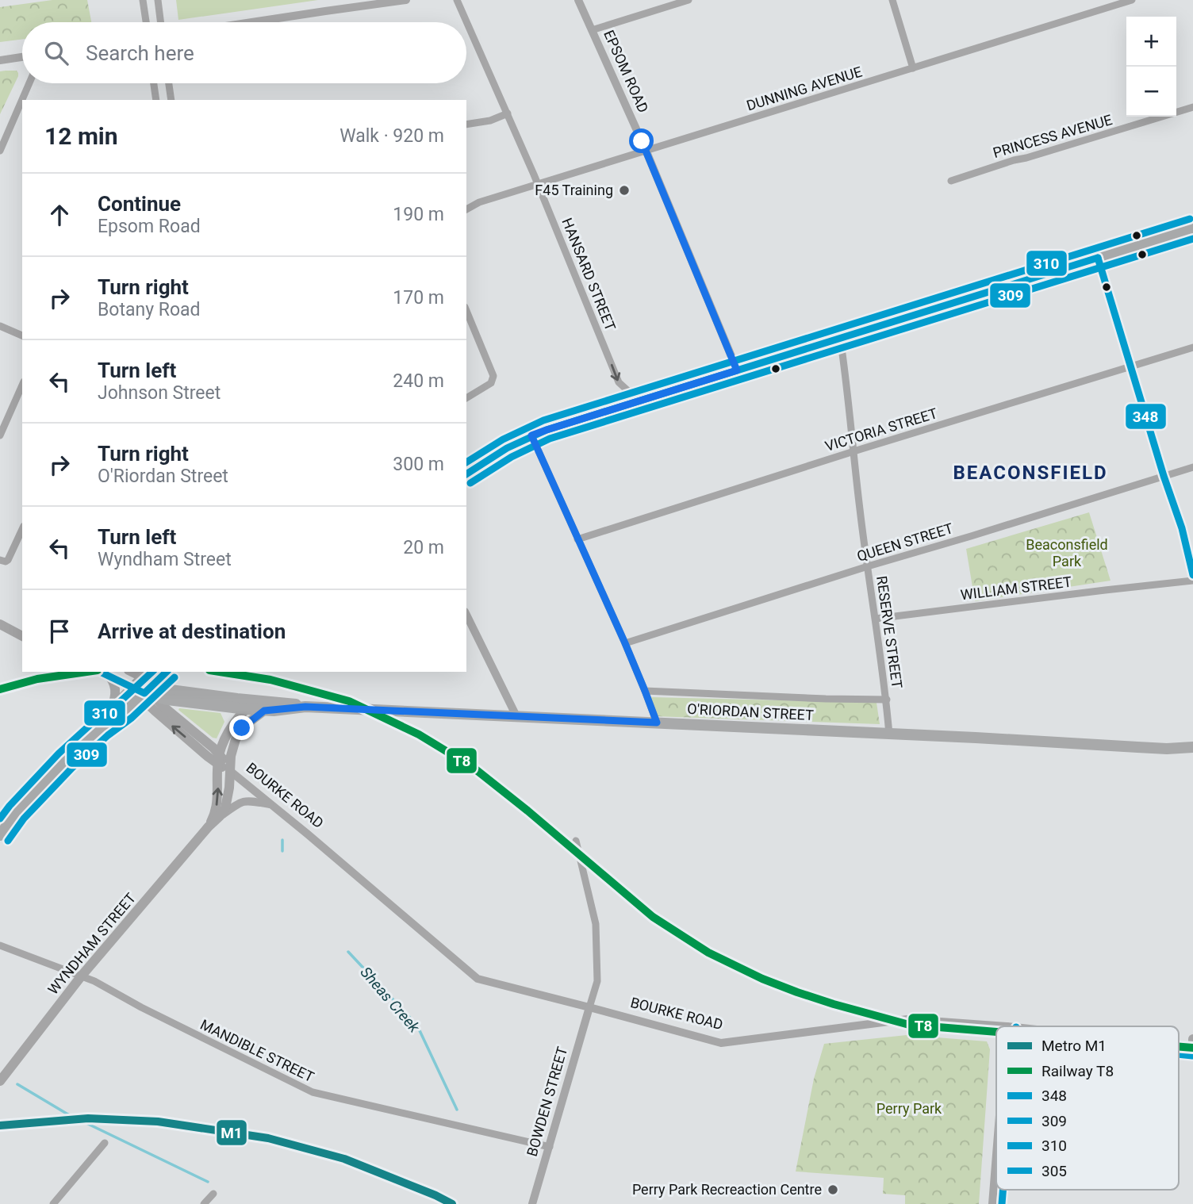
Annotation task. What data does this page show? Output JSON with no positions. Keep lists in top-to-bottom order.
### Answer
{
  "streets": {
    "main road": ["O'RIORDAN STREET", "BOURKE ROAD", "WYNDHAM STREET"],
    "street": [
      "EPSOM ROAD",
      "DUNNING AVENUE",
      "PRINCESS AVENUE",
      "HANSARD STREET",
      "VICTORIA STREET",
      "QUEEN STREET",
      "WILLIAM STREET",
      "RESERVE STREET",
      "MANDIBLE STREET",
      "BOWDEN STREET"
    ]
  },
  "crossings": [
    ["EPSOM ROAD", "DUNNING AVENUE"],
    ["DUNNING AVENUE", "HANSARD STREET"],
    ["VICTORIA STREET", "RESERVE STREET"],
    ["QUEEN STREET", "RESERVE STREET"],
    ["WILLIAM STREET", "RESERVE STREET"],
    ["RESERVE STREET", "O'RIORDAN STREET"],
    ["O'RIORDAN STREET", "BOURKE ROAD"],
    ["O'RIORDAN STREET", "WYNDHAM STREET"],
    ["BOURKE ROAD", "WYNDHAM STREET"],
    ["BOURKE ROAD", "BOWDEN STREET"],
    ["WYNDHAM STREET", "MANDIBLE STREET"],
    ["MANDIBLE STREET", "BOWDEN STREET"]
  ],
  "one_way": ["HANSARD STREET"],
  "districts": ["BEACONSFIELD"],
  "water": ["Sheas Creek"],
  "parks": ["Beaconsfield Park", "Perry Park"],
  "places": ["F45 Training", "Perry Park Recreaction Centre"],
  "lines": [
    "transit line 310",
    "transit line 309",
    "transit line 348",
    "rail line T8",
    "transit line 305",
    "metro line M1"
  ],
  "legend": [
    "Metro M1",
    "Railway T8",
    "348",
    "309",
    "310",
    "305"
  ],
  "page": {
    "map_buttons": ["+", "−"],
    "search": "Search here",
    "heading": ["12 min", "Walk · 920 m"],
    "list": [
      ["Continue", "Epsom Road", "190 m"],
      ["Turn right", "Botany Road", "170 m"],
      ["Turn left", "Johnson Street", "240 m"],
      ["Turn right", "O'Riordan Street", "300 m"],
      ["Turn left", "Wyndham Street", "20 m"],
      "Arrive at destination"
    ]
  }
}
